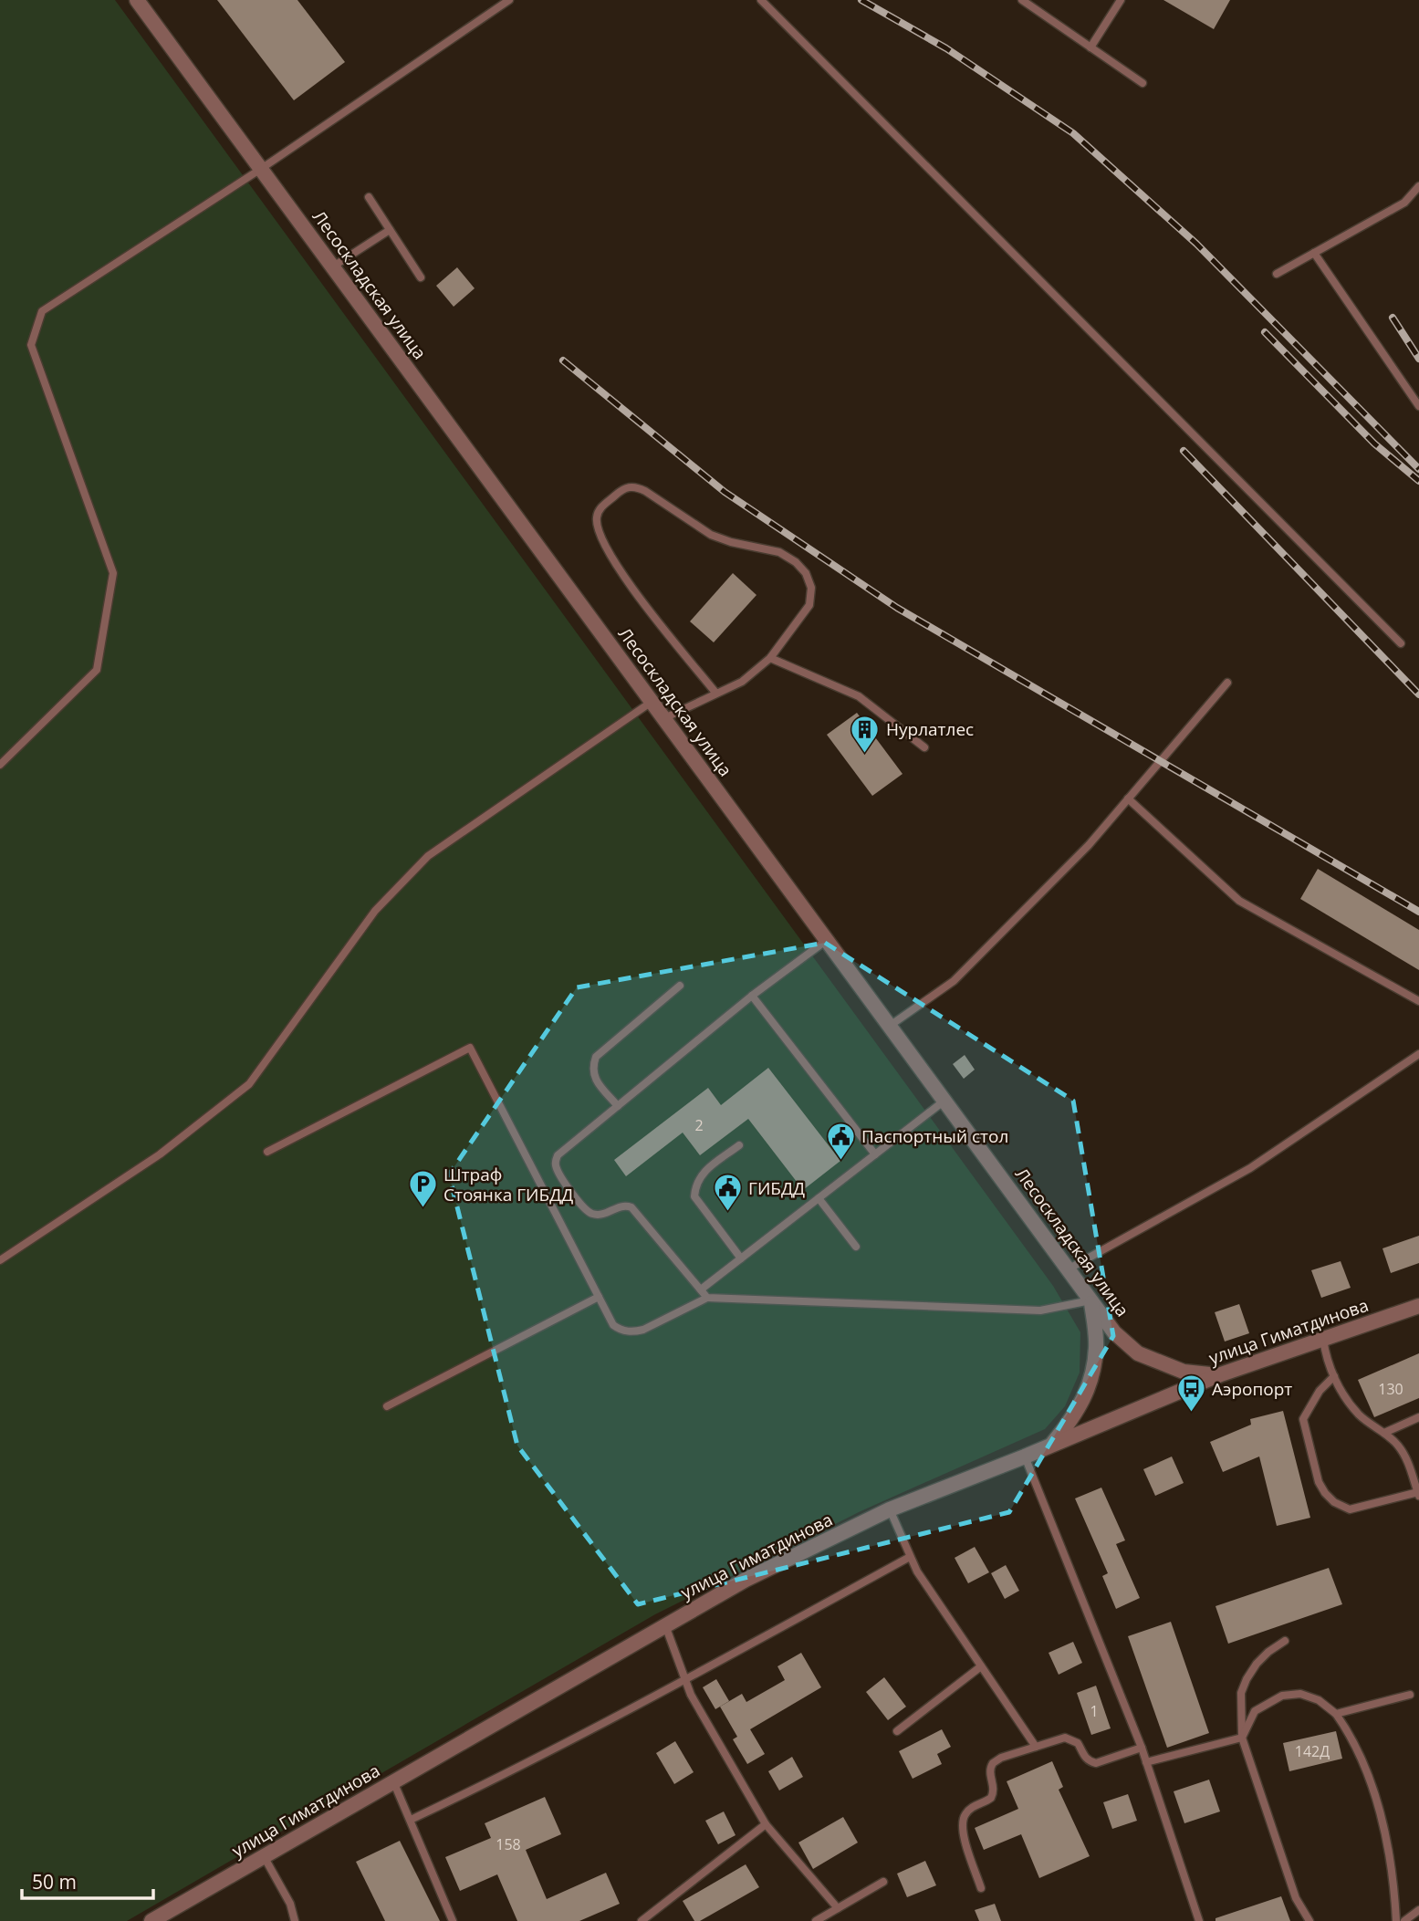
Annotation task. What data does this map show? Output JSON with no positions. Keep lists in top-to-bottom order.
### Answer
{
  "streets": {
    "street": ["Лесоскладская улица", "улица Гиматдинова"]
  },
  "crossings": [
    ["Лесоскладская улица", "улица Гиматдинова"]
  ],
  "places": {
    "building": ["Нурлатлес"],
    "public building": ["Паспортный стол", "ГИБДД"],
    "parking": ["Штраф Стоянка ГИБДД"],
    "bus stop": ["Аэропорт"]
  },
  "house_numbers": [
    "2",
    "130",
    "1",
    "142Д",
    "158"
  ],
  "scale_bar": "50 m"
}
